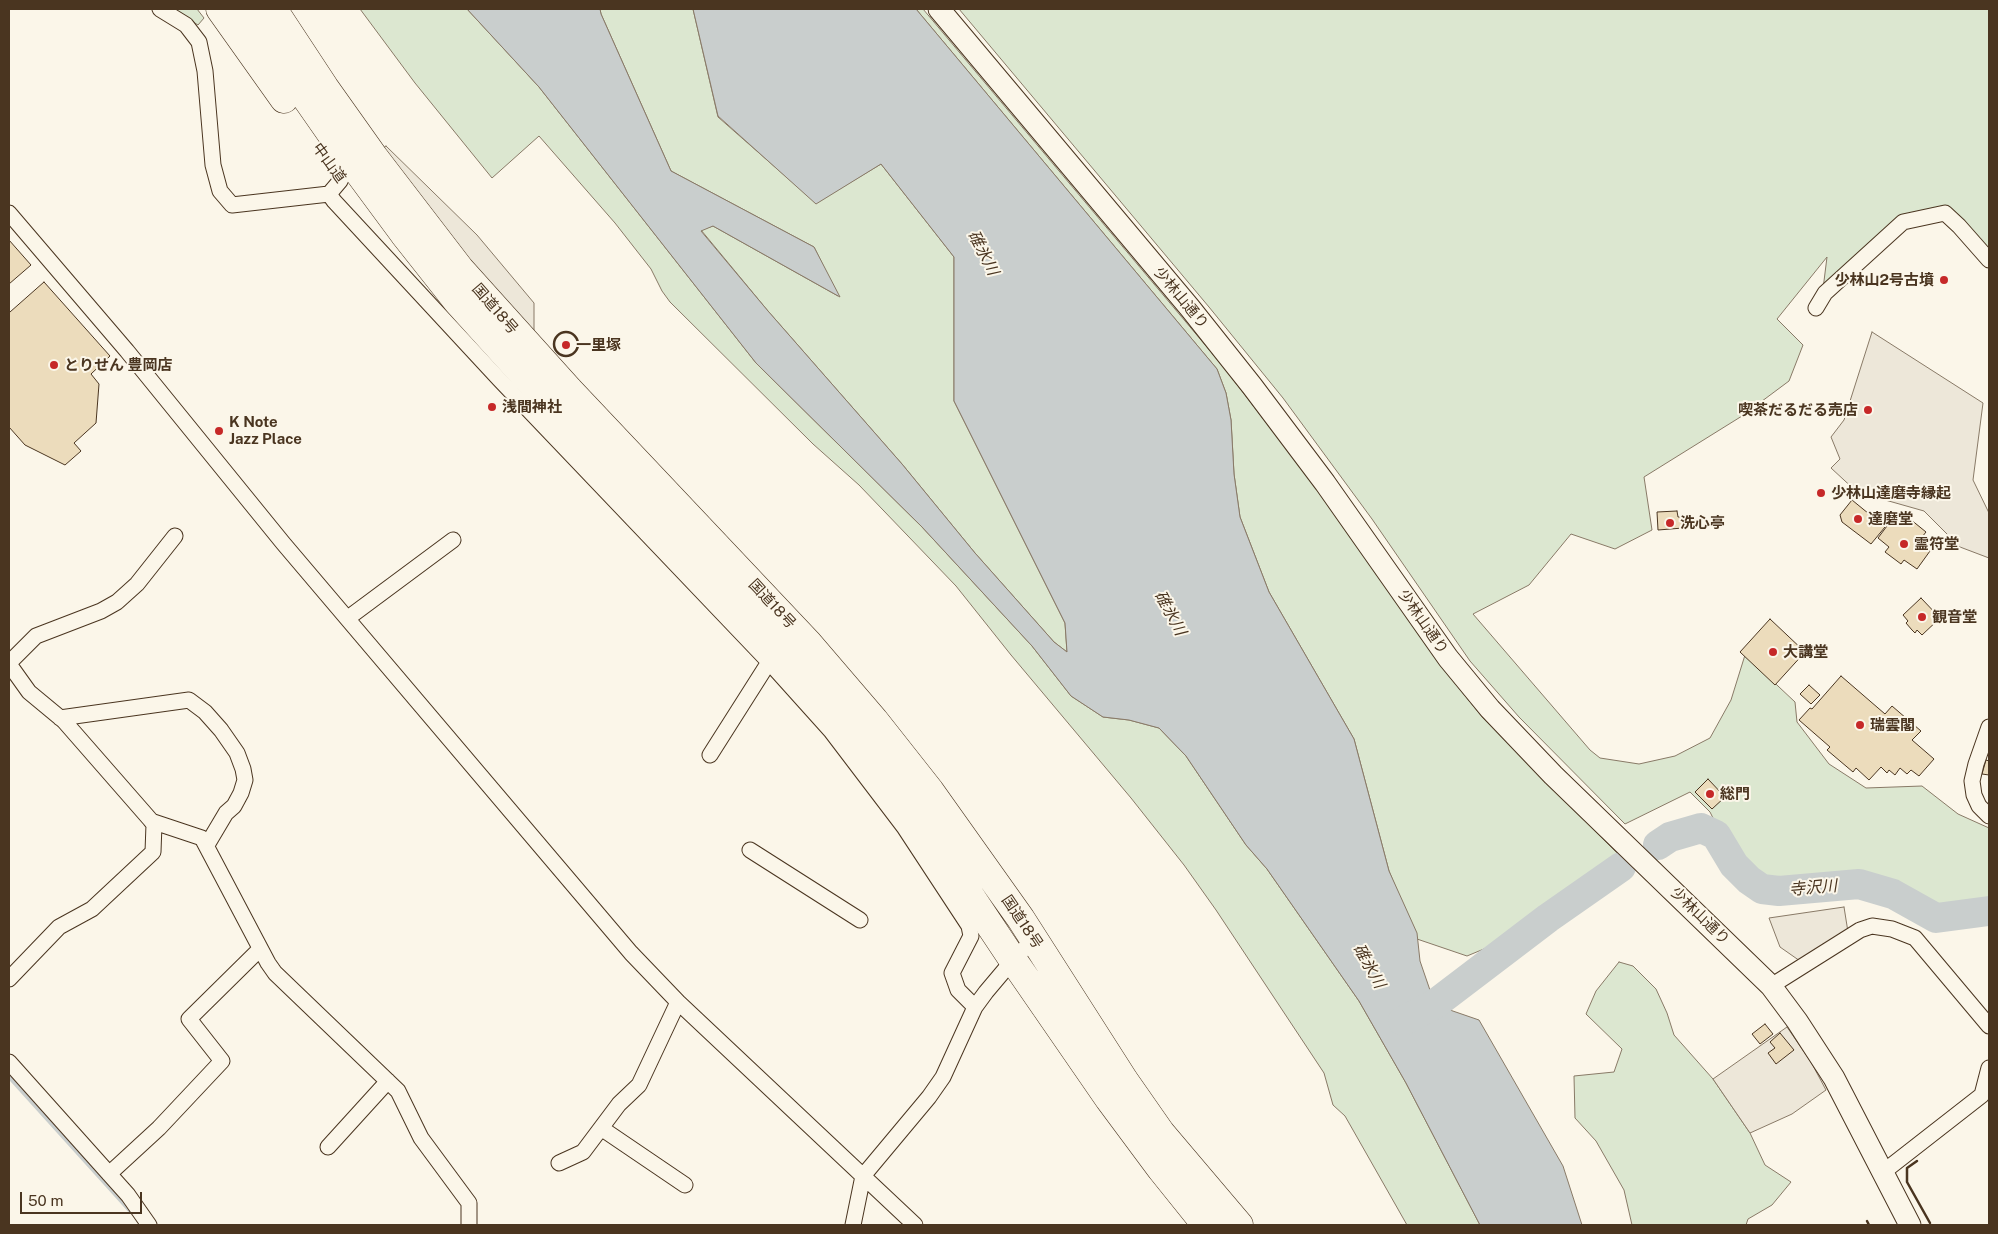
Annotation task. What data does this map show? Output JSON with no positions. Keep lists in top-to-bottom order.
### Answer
{
  "streets": {
    "highway": ["中山道", "国道18号"],
    "street": ["少林山通り"]
  },
  "crossings": [
    ["中山道", "国道18号"]
  ],
  "water": ["碓氷川", "寺沢川"],
  "places": [
    "少林山2号古墳",
    "一里塚",
    "とりせん 豊岡店",
    "浅間神社",
    "喫茶だるだる売店",
    "K Note Jazz Place",
    "少林山達磨寺縁起",
    "達磨堂",
    "洗心亭",
    "霊符堂",
    "観音堂",
    "大講堂",
    "瑞雲閣",
    "総門"
  ],
  "scale_bar": "50 m"
}
